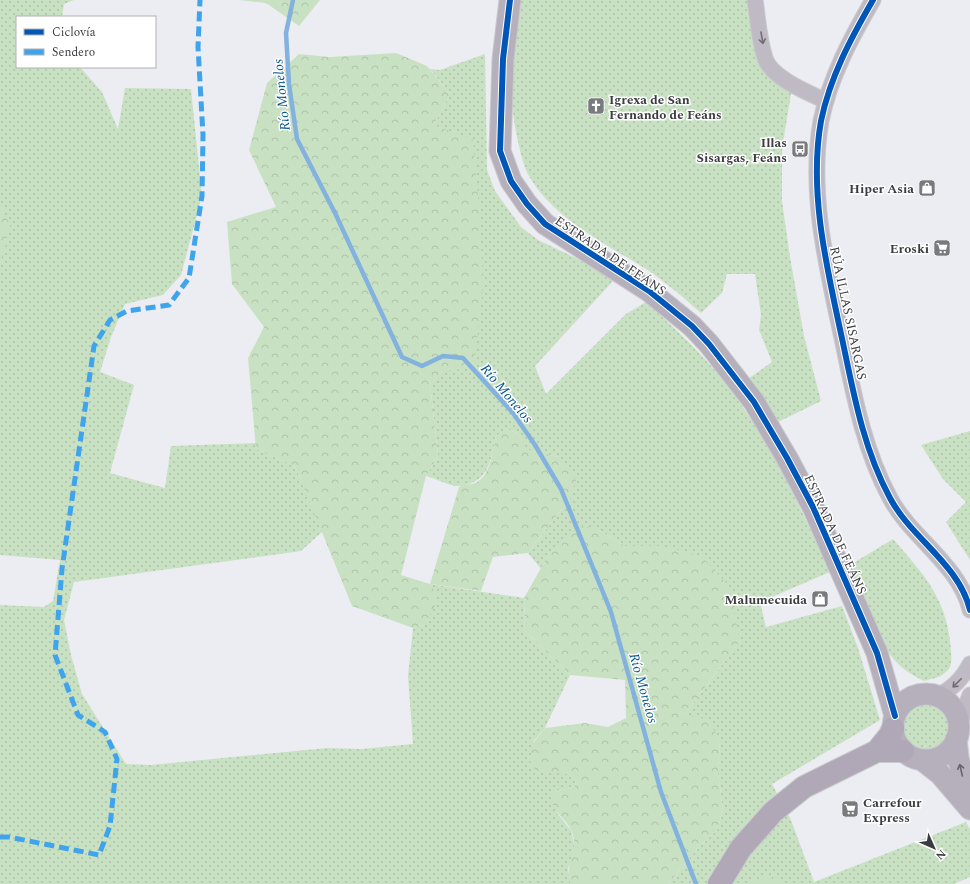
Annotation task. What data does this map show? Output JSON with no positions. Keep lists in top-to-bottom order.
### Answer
{
  "streets": {
    "street": ["ESTRADA DE FEÁNS", "RÚA ILLAS SISARGAS"]
  },
  "water": ["Río Monelos"],
  "places": {
    "church": ["Igrexa de San Fernando de Feáns"],
    "bus stop": ["Illas Sisargas, Feáns"],
    "shop": ["Hiper Asia", "Malumecuida"],
    "supermarket": ["Eroski", "Carrefour Express"]
  },
  "legend": ["Ciclovía", "Sendero"],
  "north": "bottom right"
}
